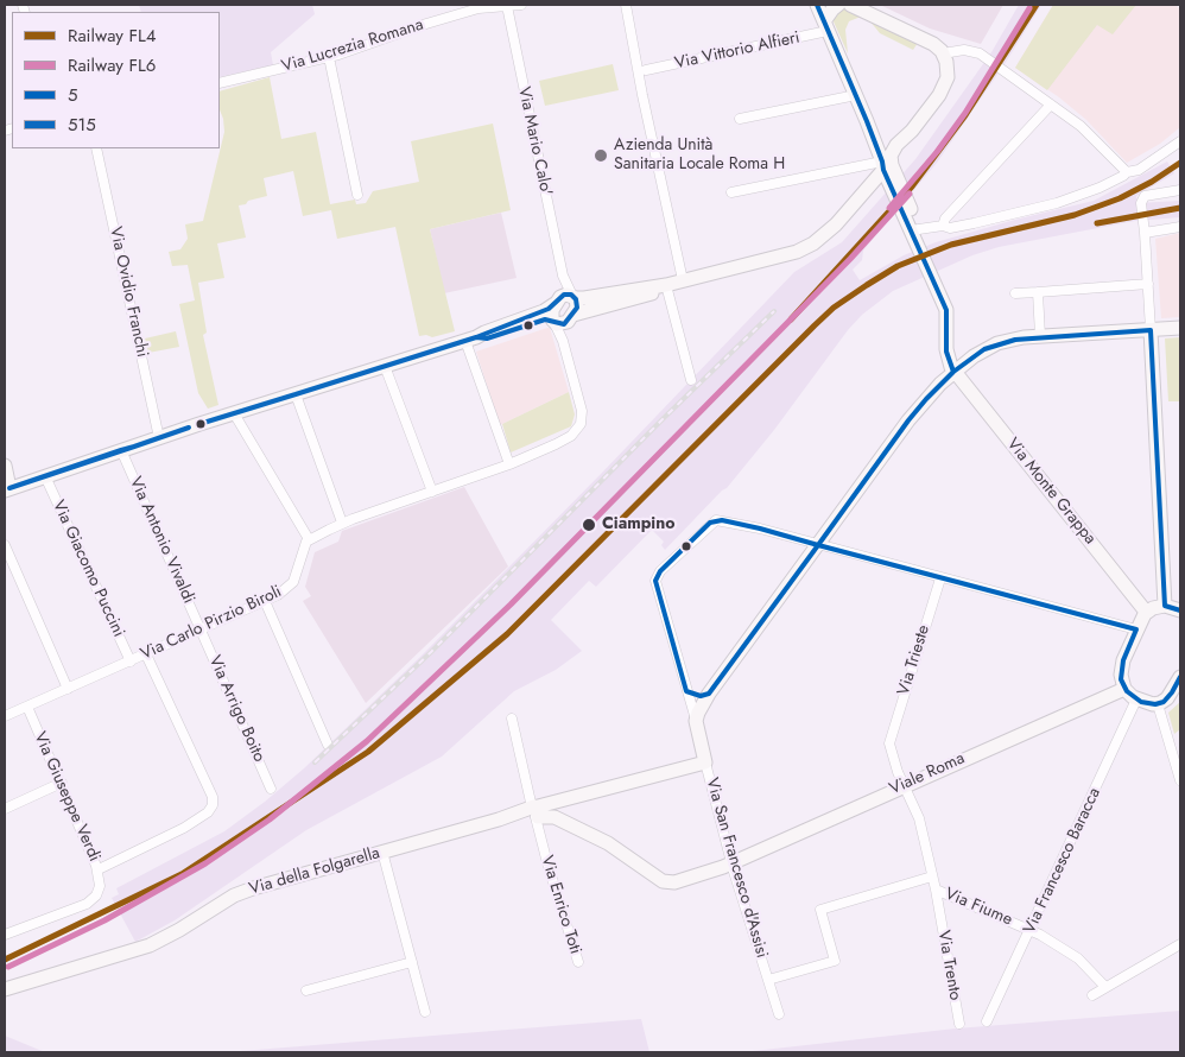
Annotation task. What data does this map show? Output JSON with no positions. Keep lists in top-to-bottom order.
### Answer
{
  "streets": {
    "street": [
      "Via Lucrezia Romana",
      "Via Vittorio Alfieri",
      "Via Mario Calo'",
      "Via Ovidio Franchi",
      "Via Monte Grappa",
      "Via Antonio Vivaldi",
      "Via Giacomo Puccini",
      "Via Carlo Pirzio Biroli",
      "Via Trieste",
      "Via Arrigo Boito",
      "Viale Roma",
      "Via Giuseppe Verdi",
      "Via Francesco Baracca",
      "Via San Francesco d'Assisi",
      "Via della Folgarella",
      "Via Enrico Toti",
      "Via Fiume",
      "Via Trento"
    ]
  },
  "crossings": [
    ["Via Lucrezia Romana", "Via Mario Calo'"],
    ["Via Antonio Vivaldi", "Via Carlo Pirzio Biroli"],
    ["Via Antonio Vivaldi", "Via Arrigo Boito"],
    ["Via Giacomo Puccini", "Via Carlo Pirzio Biroli"],
    ["Via Carlo Pirzio Biroli", "Via Arrigo Boito"],
    ["Via Carlo Pirzio Biroli", "Via Giuseppe Verdi"],
    ["Via Trieste", "Via Trento"],
    ["Viale Roma", "Via San Francesco d'Assisi"],
    ["Viale Roma", "Via Trento"],
    ["Via Francesco Baracca", "Via Fiume"],
    ["Via della Folgarella", "Via Enrico Toti"],
    ["Via Fiume", "Via Trento"]
  ],
  "places": ["Azienda Unità Sanitaria Locale Roma H", "Ciampino"],
  "lines": [
    "rail line FL4",
    "transit line 5",
    "rail line FL6",
    "transit line 515"
  ],
  "legend": [
    "Railway FL4",
    "Railway FL6",
    "5",
    "515"
  ]
}
